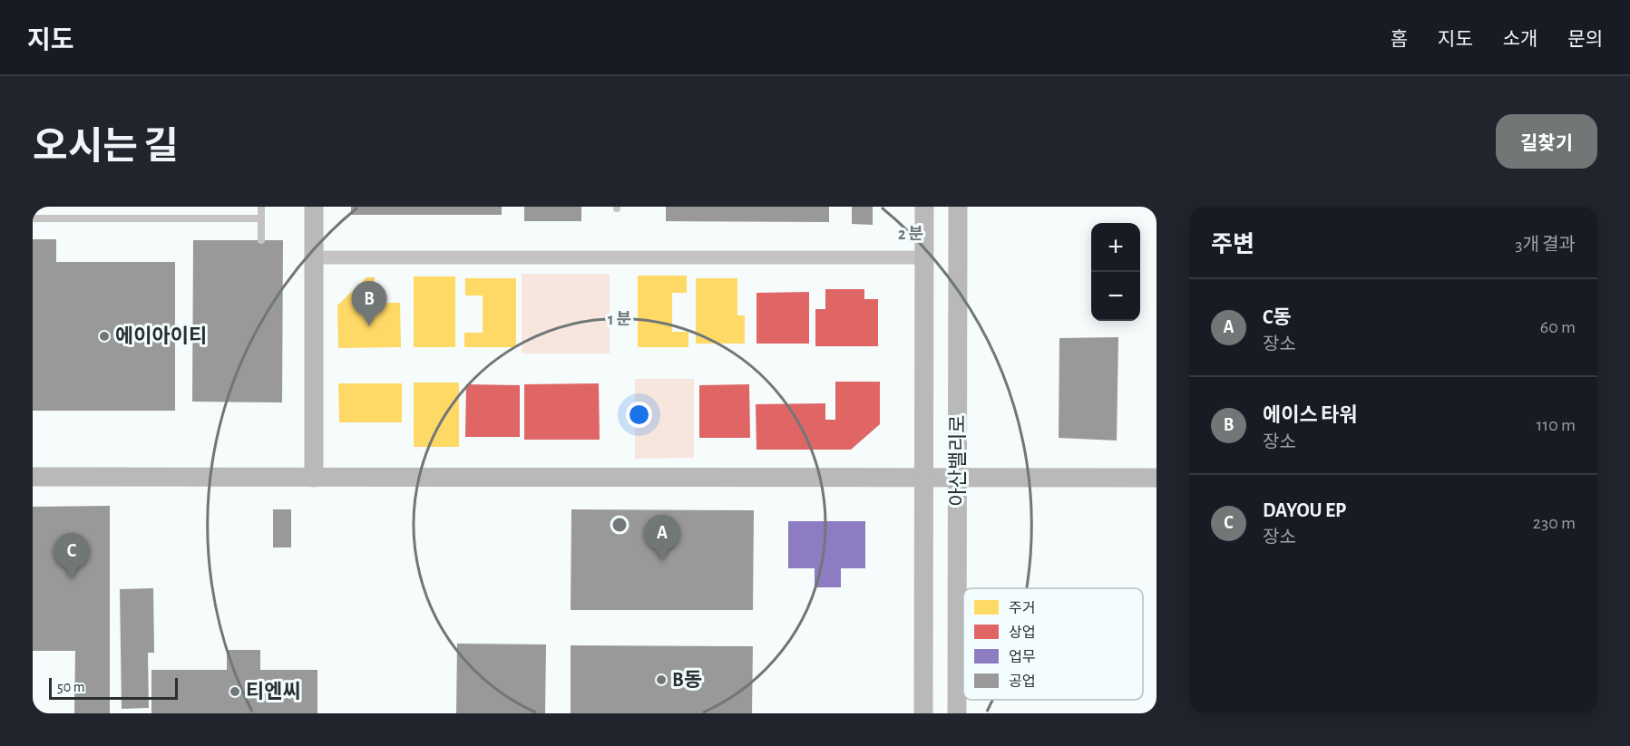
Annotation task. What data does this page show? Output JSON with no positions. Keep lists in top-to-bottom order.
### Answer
{
  "streets": {
    "street": ["아산밸리로"]
  },
  "places": ["에이아이티", "B동", "티엔씨"],
  "legend": [
    "주거",
    "상업",
    "업무",
    "공업"
  ],
  "scale_bar": "50 m",
  "page": {
    "header": "지도",
    "nav": [
      "홈",
      "지도",
      "소개",
      "문의"
    ],
    "title": "오시는 길",
    "buttons": "길찾기",
    "heading": ["주변", "3개 결과"],
    "map_buttons": ["+", "−"],
    "list": [
      {
        "mark": "A",
        "name": "C동",
        "note": "장소",
        "value": "60 m"
      },
      {
        "mark": "B",
        "name": "에이스 타워",
        "note": "장소",
        "value": "110 m"
      },
      {
        "mark": "C",
        "name": "DAYOU EP",
        "note": "장소",
        "value": "230 m"
      }
    ],
    "pins": ["B", "A", "C"],
    "scale": "50 m"
  },
  "rings": ["2 분", "1 분"]
}
